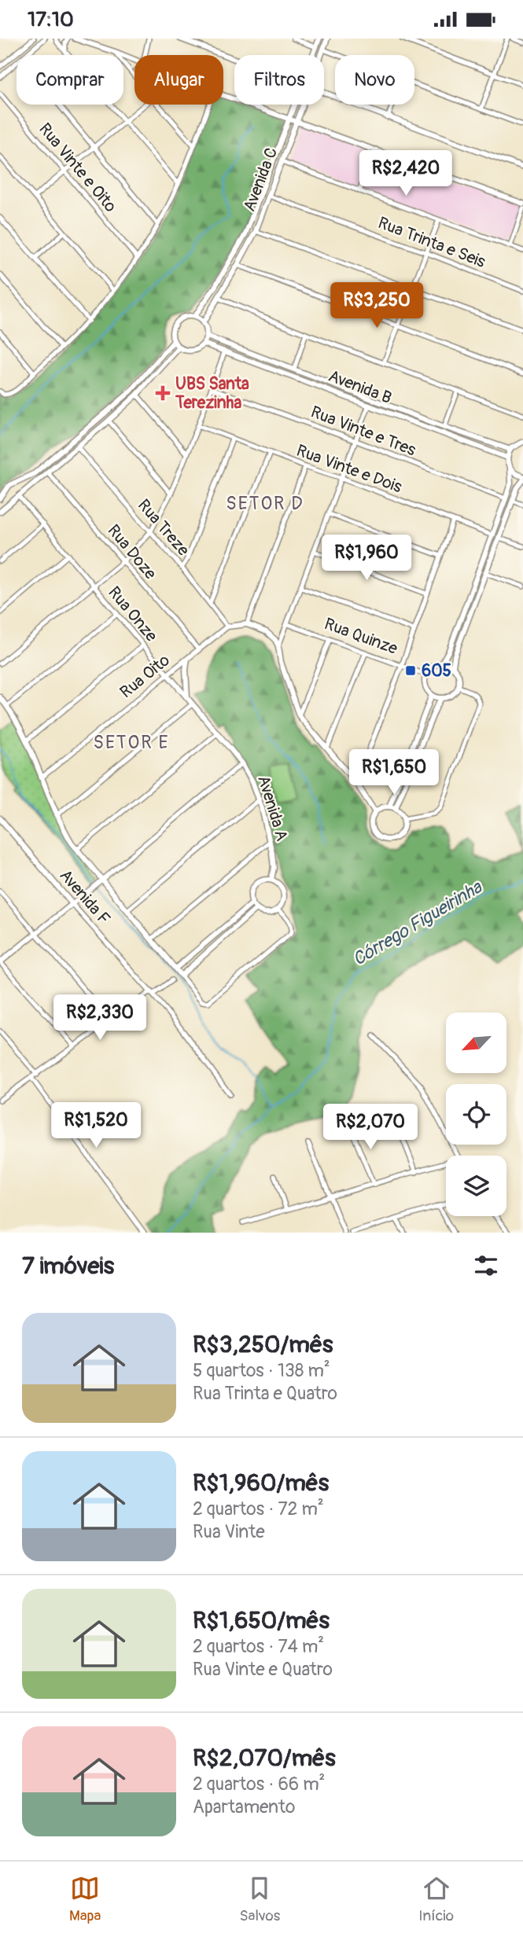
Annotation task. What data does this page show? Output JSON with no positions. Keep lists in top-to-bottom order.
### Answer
{
  "streets": {
    "street": [
      "Rua Vinte e Oito",
      "Avenida C",
      "Rua Trinta e Seis",
      "Avenida B",
      "Rua Vinte e Tres",
      "Rua Vinte e Dois",
      "Rua Treze",
      "Rua Doze",
      "Rua Onze",
      "Rua Quinze",
      "Rua Oito",
      "Avenida A",
      "Avenida F"
    ]
  },
  "crossings": [
    ["Avenida C", "Rua Trinta e Seis"],
    ["Avenida C", "Avenida B"],
    ["Rua Trinta e Seis", "Avenida B"],
    ["Rua Treze", "Rua Oito"],
    ["Rua Doze", "Rua Oito"],
    ["Rua Onze", "Rua Oito"],
    ["Rua Onze", "Avenida A"],
    ["Rua Oito", "Avenida A"]
  ],
  "districts": ["SETOR D", "SETOR E"],
  "water": ["Córrego Figueirinha"],
  "places": {
    "health": ["UBS Santa Terezinha"],
    "transit": ["605"]
  },
  "north": "bottom left",
  "page": {
    "status": "17:10",
    "chip": [
      "Comprar",
      "Alugar",
      "Filtros",
      "Novo"
    ],
    "price": [
      "R$2,420",
      "R$3,250",
      "R$1,960",
      "R$1,650",
      "R$2,330",
      "R$1,520",
      "R$2,070"
    ],
    "heading": "7 imóveis",
    "list": [
      {
        "name": "R$3,250/mês",
        "note": "5 quartos · 138 m² · Rua Trinta e Quatro"
      },
      {
        "name": "R$1,960/mês",
        "note": "2 quartos · 72 m² · Rua Vinte"
      },
      {
        "name": "R$1,650/mês",
        "note": "2 quartos · 74 m² · Rua Vinte e Quatro"
      },
      {
        "name": "R$2,070/mês",
        "note": "2 quartos · 66 m² · Apartamento"
      }
    ],
    "tabs": ["Mapa", "Salvos", "Início"]
  }
}
